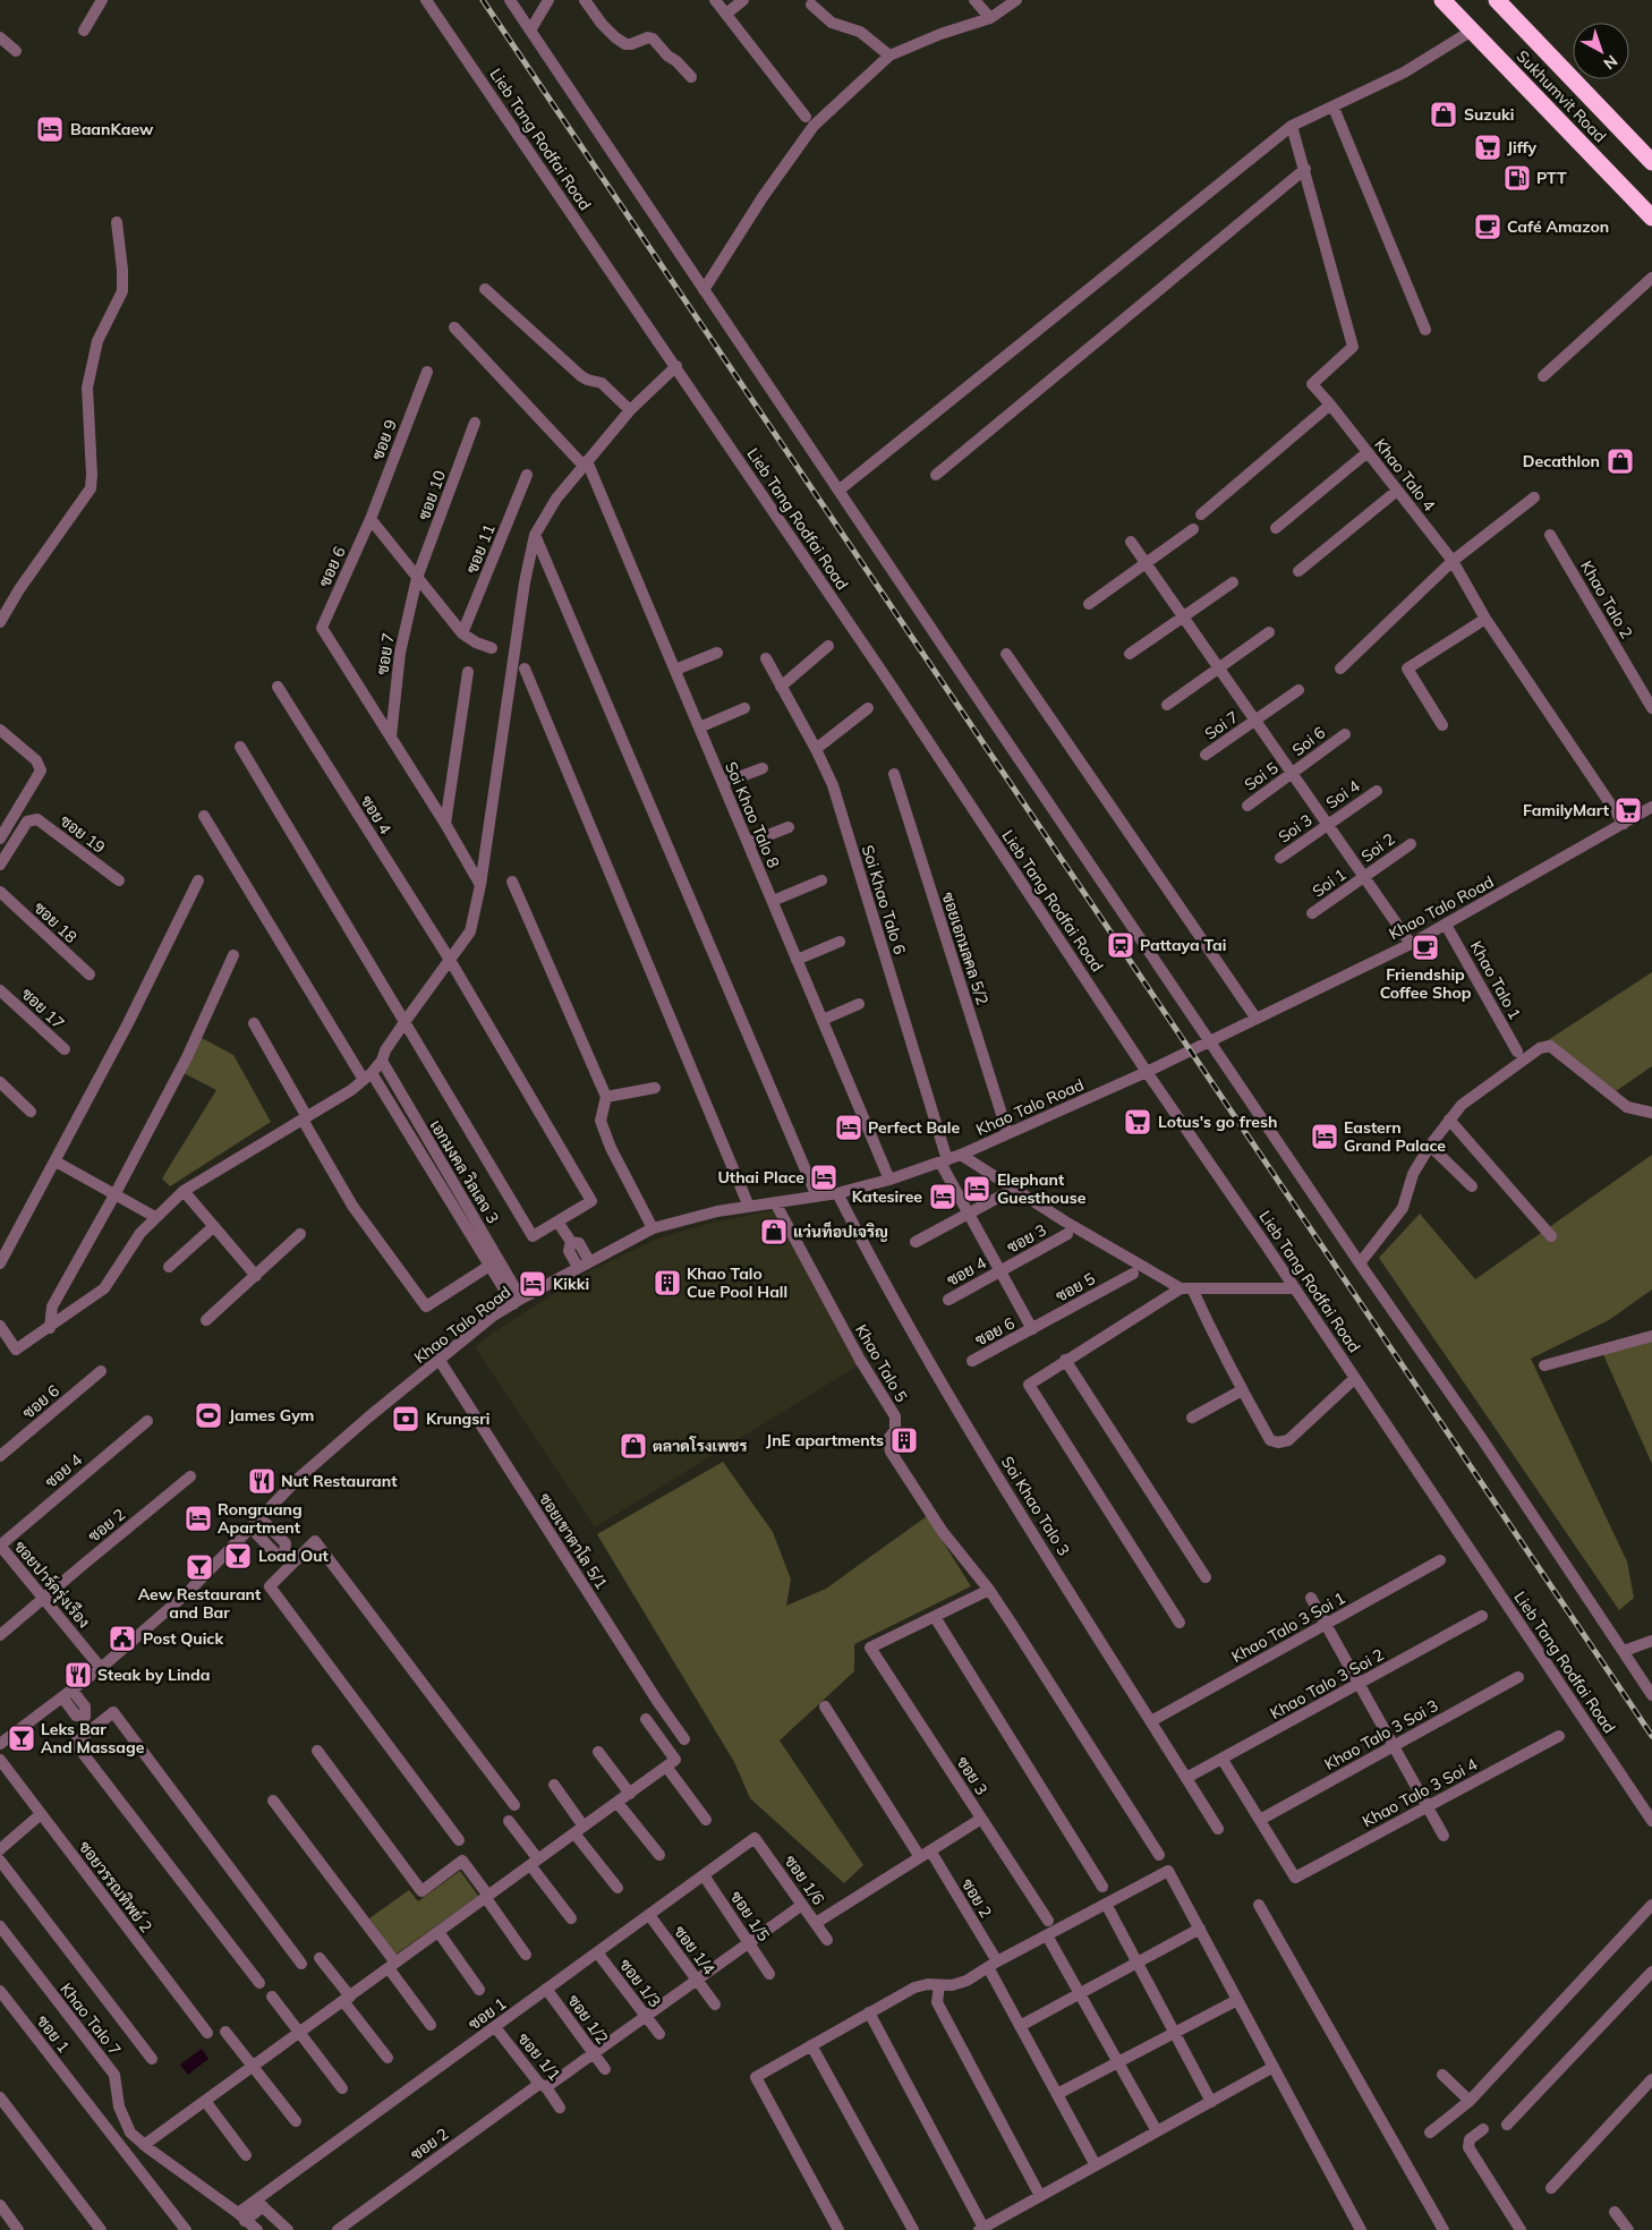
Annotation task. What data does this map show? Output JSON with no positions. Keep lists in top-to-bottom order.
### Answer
{
  "streets": {
    "highway": ["Sukhumvit Road"],
    "street": [
      "Lieb Tang Rodfai Road",
      "ซอย 9",
      "Khao Talo 4",
      "ซอย 10",
      "ซอย 11",
      "ซอย 6",
      "Khao Talo 2",
      "ซอย 7",
      "Soi 7",
      "Soi 6",
      "Soi 5",
      "Soi 4",
      "ซอย 4",
      "Soi Khao Talo 8",
      "Soi 3",
      "ซอย 19",
      "Soi 2",
      "Soi 1",
      "Soi Khao Talo 6",
      "Khao Talo Road",
      "ซอย 18",
      "ซอยเอกมลคล 5/2",
      "Khao Talo 1",
      "ซอย 17",
      "เอกมงคล วิลเลจ 3",
      "ซอย 3",
      "ซอย 5",
      "Khao Talo 5",
      "Soi Khao Talo 3",
      "ซอย 2",
      "ซอยเขาตาโล 5/1",
      "ซอยปาร์ครุ่งเรือง",
      "Khao Talo 3 Soi 1",
      "Khao Talo 3 Soi 2",
      "Khao Talo 3 Soi 3",
      "Khao Talo 3 Soi 4",
      "ซอย 1/6",
      "ซอยวรรณทิพย์ 2",
      "ซอย 1/5",
      "ซอย 1/4",
      "ซอย 1/3",
      "ซอย 1",
      "Khao Talo 7",
      "ซอย 1/2",
      "ซอย 1/1"
    ]
  },
  "crossings": [
    ["Lieb Tang Rodfai Road", "Khao Talo Road"],
    ["ซอย 9", "ซอย 6"],
    ["Khao Talo 4", "Khao Talo Road"],
    ["ซอย 10", "ซอย 7"],
    ["ซอย 6", "ซอย 7"],
    ["ซอย 6", "Soi Khao Talo 6"],
    ["ซอย 6", "ซอย 5"],
    ["Soi 6", "Soi 5"],
    ["Soi 4", "Soi 3"],
    ["ซอย 4", "Soi Khao Talo 6"],
    ["ซอย 4", "ซอย 3"],
    ["ซอย 4", "ซอยปาร์ครุ่งเรือง"],
    ["Soi Khao Talo 8", "Khao Talo Road"],
    ["Soi 2", "Soi 1"],
    ["Soi Khao Talo 6", "Khao Talo Road"],
    ["Soi Khao Talo 6", "ซอย 3"],
    ["Soi Khao Talo 6", "ซอย 5"],
    ["Khao Talo Road", "ซอยเอกมลคล 5/2"],
    ["Khao Talo Road", "Khao Talo 1"],
    ["Khao Talo Road", "เอกมงคล วิลเลจ 3"],
    ["Khao Talo Road", "Khao Talo 5"],
    ["Khao Talo Road", "Soi Khao Talo 3"],
    ["Khao Talo Road", "ซอยเขาตาโล 5/1"],
    ["Khao Talo Road", "ซอยปาร์ครุ่งเรือง"],
    ["Soi Khao Talo 3", "Khao Talo 3 Soi 1"],
    ["Soi Khao Talo 3", "Khao Talo 3 Soi 2"],
    ["ซอย 2", "ซอยปาร์ครุ่งเรือง"],
    ["ซอย 2", "ซอย 1/6"],
    ["ซอย 2", "ซอย 1/5"],
    ["ซอย 2", "ซอย 1/4"],
    ["ซอย 2", "ซอย 1/3"],
    ["ซอย 2", "ซอย 1/2"],
    ["ซอย 2", "ซอย 1/1"],
    ["Khao Talo 3 Soi 3", "Khao Talo 3 Soi 4"],
    ["ซอย 1/6", "ซอย 1"],
    ["ซอย 1/5", "ซอย 1"],
    ["ซอย 1/4", "ซอย 1"],
    ["ซอย 1/3", "ซอย 1"],
    ["ซอย 1", "Khao Talo 7"],
    ["ซอย 1", "ซอย 1/2"],
    ["ซอย 1", "ซอย 1/1"]
  ],
  "places": {
    "shop": [
      "Suzuki",
      "Decathlon",
      "แว่นท็อปเจริญ",
      "ตลาดโรงเพชร"
    ],
    "hotel": [
      "BaanKaew",
      "Perfect Bale",
      "Eastern Grand Palace",
      "Uthai Place",
      "Elephant Guesthouse",
      "Katesiree",
      "Kikki",
      "Rongruang Apartment"
    ],
    "supermarket": ["Jiffy", "FamilyMart", "Lotus's go fresh"],
    "fuel station": ["PTT"],
    "cafe": ["Café Amazon", "Friendship Coffee Shop"],
    "station": ["Pattaya Tai"],
    "building": ["Khao Talo Cue Pool Hall", "JnE apartments"],
    "sports": ["James Gym"],
    "bank": ["Krungsri"],
    "restaurant": ["Nut Restaurant", "Steak by Linda"],
    "bar": ["Load Out", "Aew Restaurant and Bar", "Leks Bar And Massage"],
    "public building": ["Post Quick"]
  },
  "north": "bottom right"
}
